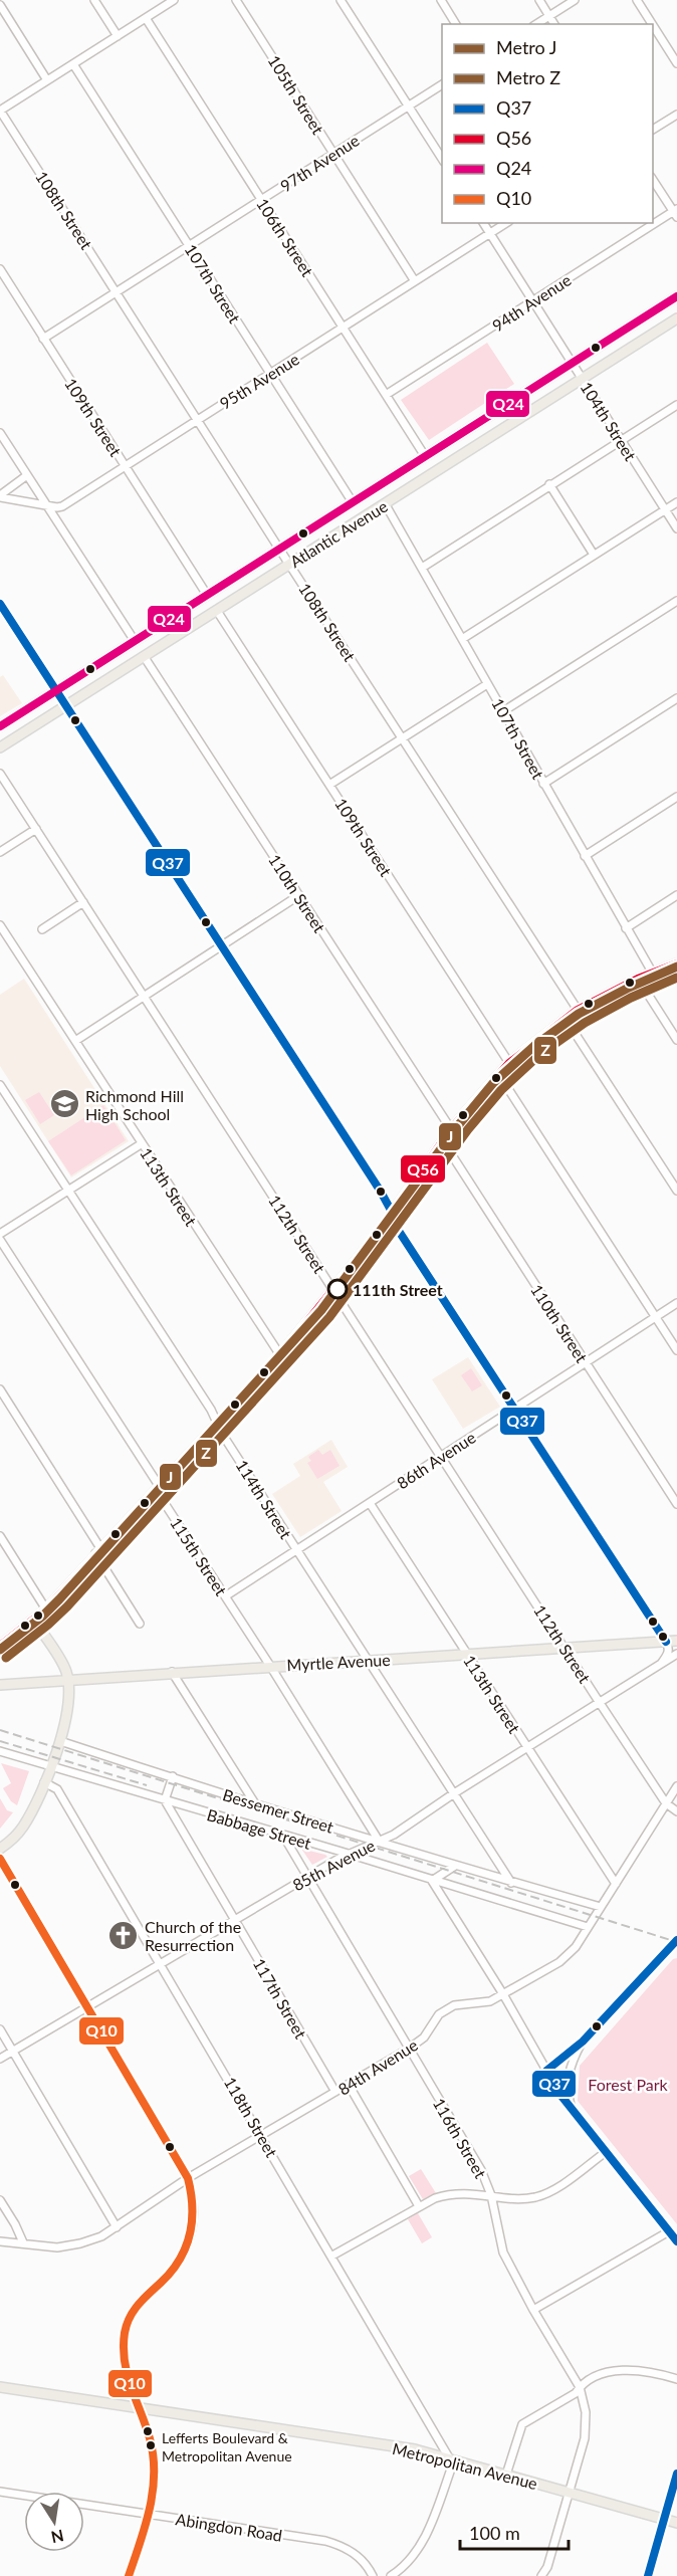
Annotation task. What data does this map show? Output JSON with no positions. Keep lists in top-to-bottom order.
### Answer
{
  "streets": {
    "main road": ["Atlantic Avenue", "Myrtle Avenue", "Metropolitan Avenue"],
    "street": [
      "105th Street",
      "97th Avenue",
      "108th Street",
      "106th Street",
      "107th Street",
      "94th Avenue",
      "95th Avenue",
      "109th Street",
      "104th Street",
      "110th Street",
      "113th Street",
      "112th Street",
      "86th Avenue",
      "114th Street",
      "115th Street",
      "Bessemer Street",
      "Babbage Street",
      "85th Avenue",
      "117th Street",
      "84th Avenue",
      "118th Street",
      "116th Street",
      "Abingdon Road"
    ]
  },
  "crossings": [
    ["105th Street", "97th Avenue"],
    ["105th Street", "95th Avenue"],
    ["97th Avenue", "108th Street"],
    ["97th Avenue", "106th Street"],
    ["97th Avenue", "107th Street"],
    ["97th Avenue", "109th Street"],
    ["108th Street", "95th Avenue"],
    ["108th Street", "Atlantic Avenue"],
    ["106th Street", "94th Avenue"],
    ["106th Street", "95th Avenue"],
    ["106th Street", "Atlantic Avenue"],
    ["107th Street", "95th Avenue"],
    ["107th Street", "Atlantic Avenue"],
    ["94th Avenue", "104th Street"],
    ["95th Avenue", "109th Street"],
    ["95th Avenue", "104th Street"],
    ["109th Street", "Atlantic Avenue"],
    ["104th Street", "Atlantic Avenue"],
    ["Atlantic Avenue", "110th Street"],
    ["110th Street", "86th Avenue"],
    ["113th Street", "86th Avenue"],
    ["113th Street", "Myrtle Avenue"],
    ["113th Street", "85th Avenue"],
    ["113th Street", "84th Avenue"],
    ["112th Street", "86th Avenue"],
    ["112th Street", "Myrtle Avenue"],
    ["112th Street", "85th Avenue"],
    ["112th Street", "84th Avenue"],
    ["86th Avenue", "114th Street"],
    ["86th Avenue", "115th Street"],
    ["114th Street", "Myrtle Avenue"],
    ["114th Street", "Bessemer Street"],
    ["114th Street", "85th Avenue"],
    ["115th Street", "Myrtle Avenue"],
    ["115th Street", "Bessemer Street"],
    ["115th Street", "85th Avenue"],
    ["Bessemer Street", "85th Avenue"],
    ["Bessemer Street", "84th Avenue"],
    ["Babbage Street", "85th Avenue"],
    ["Babbage Street", "117th Street"],
    ["Babbage Street", "84th Avenue"],
    ["Babbage Street", "116th Street"],
    ["85th Avenue", "117th Street"],
    ["85th Avenue", "118th Street"],
    ["85th Avenue", "116th Street"],
    ["117th Street", "84th Avenue"],
    ["84th Avenue", "118th Street"],
    ["84th Avenue", "116th Street"],
    ["118th Street", "Metropolitan Avenue"],
    ["116th Street", "Metropolitan Avenue"]
  ],
  "parks": ["Forest Park"],
  "places": {
    "school or university": ["Richmond Hill High School"],
    "other": ["111th Street", "Lefferts Boulevard & Metropolitan Avenue"],
    "church": ["Church of the Resurrection"]
  },
  "lines": [
    "transit line Q24",
    "transit line Q37",
    "transit line Q56",
    "metro line J",
    "metro line Z",
    "transit line Q10"
  ],
  "legend": [
    "Metro J",
    "Metro Z",
    "Q37",
    "Q56",
    "Q24",
    "Q10"
  ],
  "scale_bar": "100 m",
  "north": "bottom"
}
